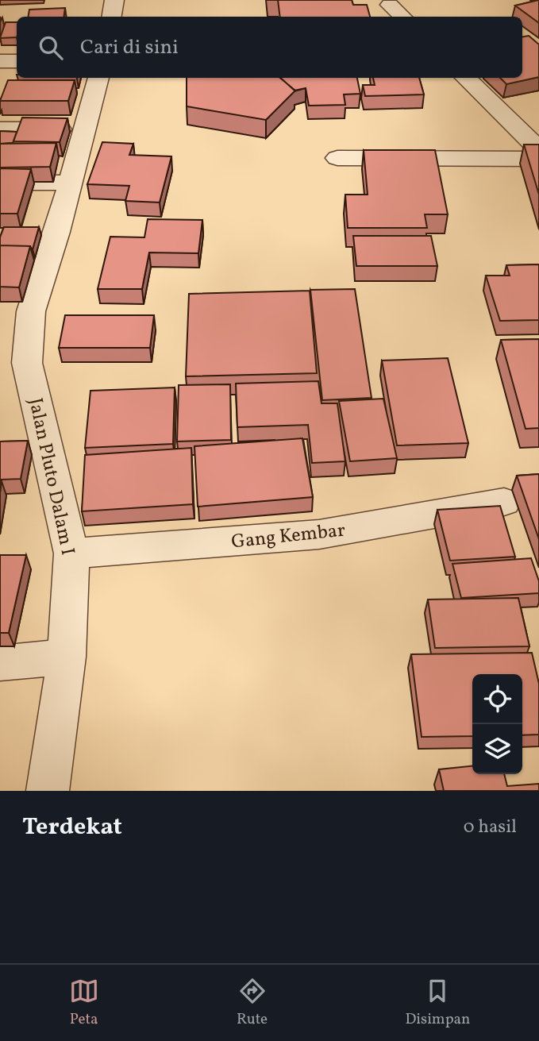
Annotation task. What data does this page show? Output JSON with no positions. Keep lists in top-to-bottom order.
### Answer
{
  "streets": {
    "street": ["Jalan Pluto Dalam I", "Gang Kembar"]
  },
  "crossings": [
    ["Jalan Pluto Dalam I", "Gang Kembar"]
  ],
  "page": {
    "search": "Cari di sini",
    "heading": ["Terdekat", "0 hasil"],
    "nav": ["Peta", "Rute", "Disimpan"]
  }
}
